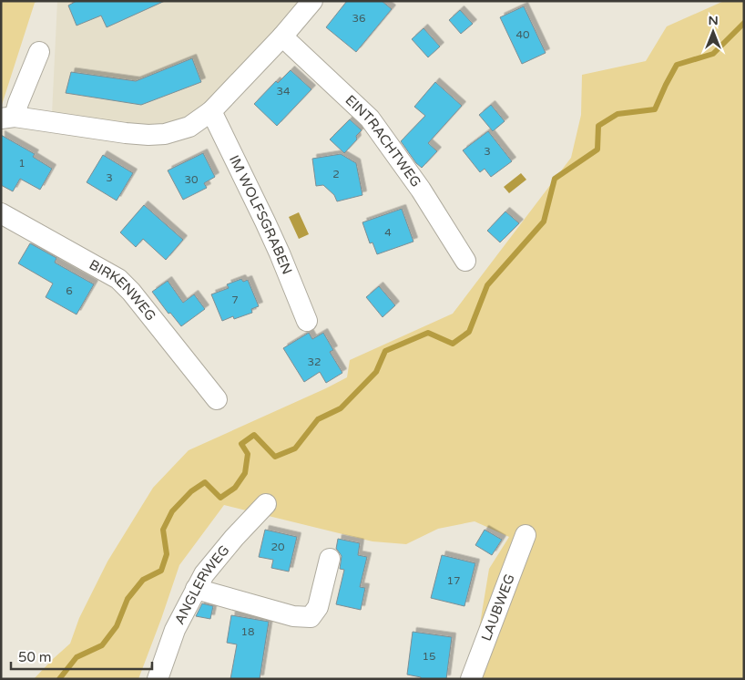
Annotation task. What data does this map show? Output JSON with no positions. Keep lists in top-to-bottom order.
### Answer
{
  "streets": {
    "street": [
      "EINTRACHTWEG",
      "IM WOLFSGRABEN",
      "BIRKENWEG",
      "ANGLERWEG",
      "LAUBWEG"
    ]
  },
  "house_numbers": [
    "36",
    "40",
    "34",
    "3",
    "1",
    "2",
    "3",
    "30",
    "4",
    "6",
    "7",
    "32",
    "20",
    "17",
    "18",
    "15"
  ],
  "scale_bar": "50 m",
  "north": "top"
}
